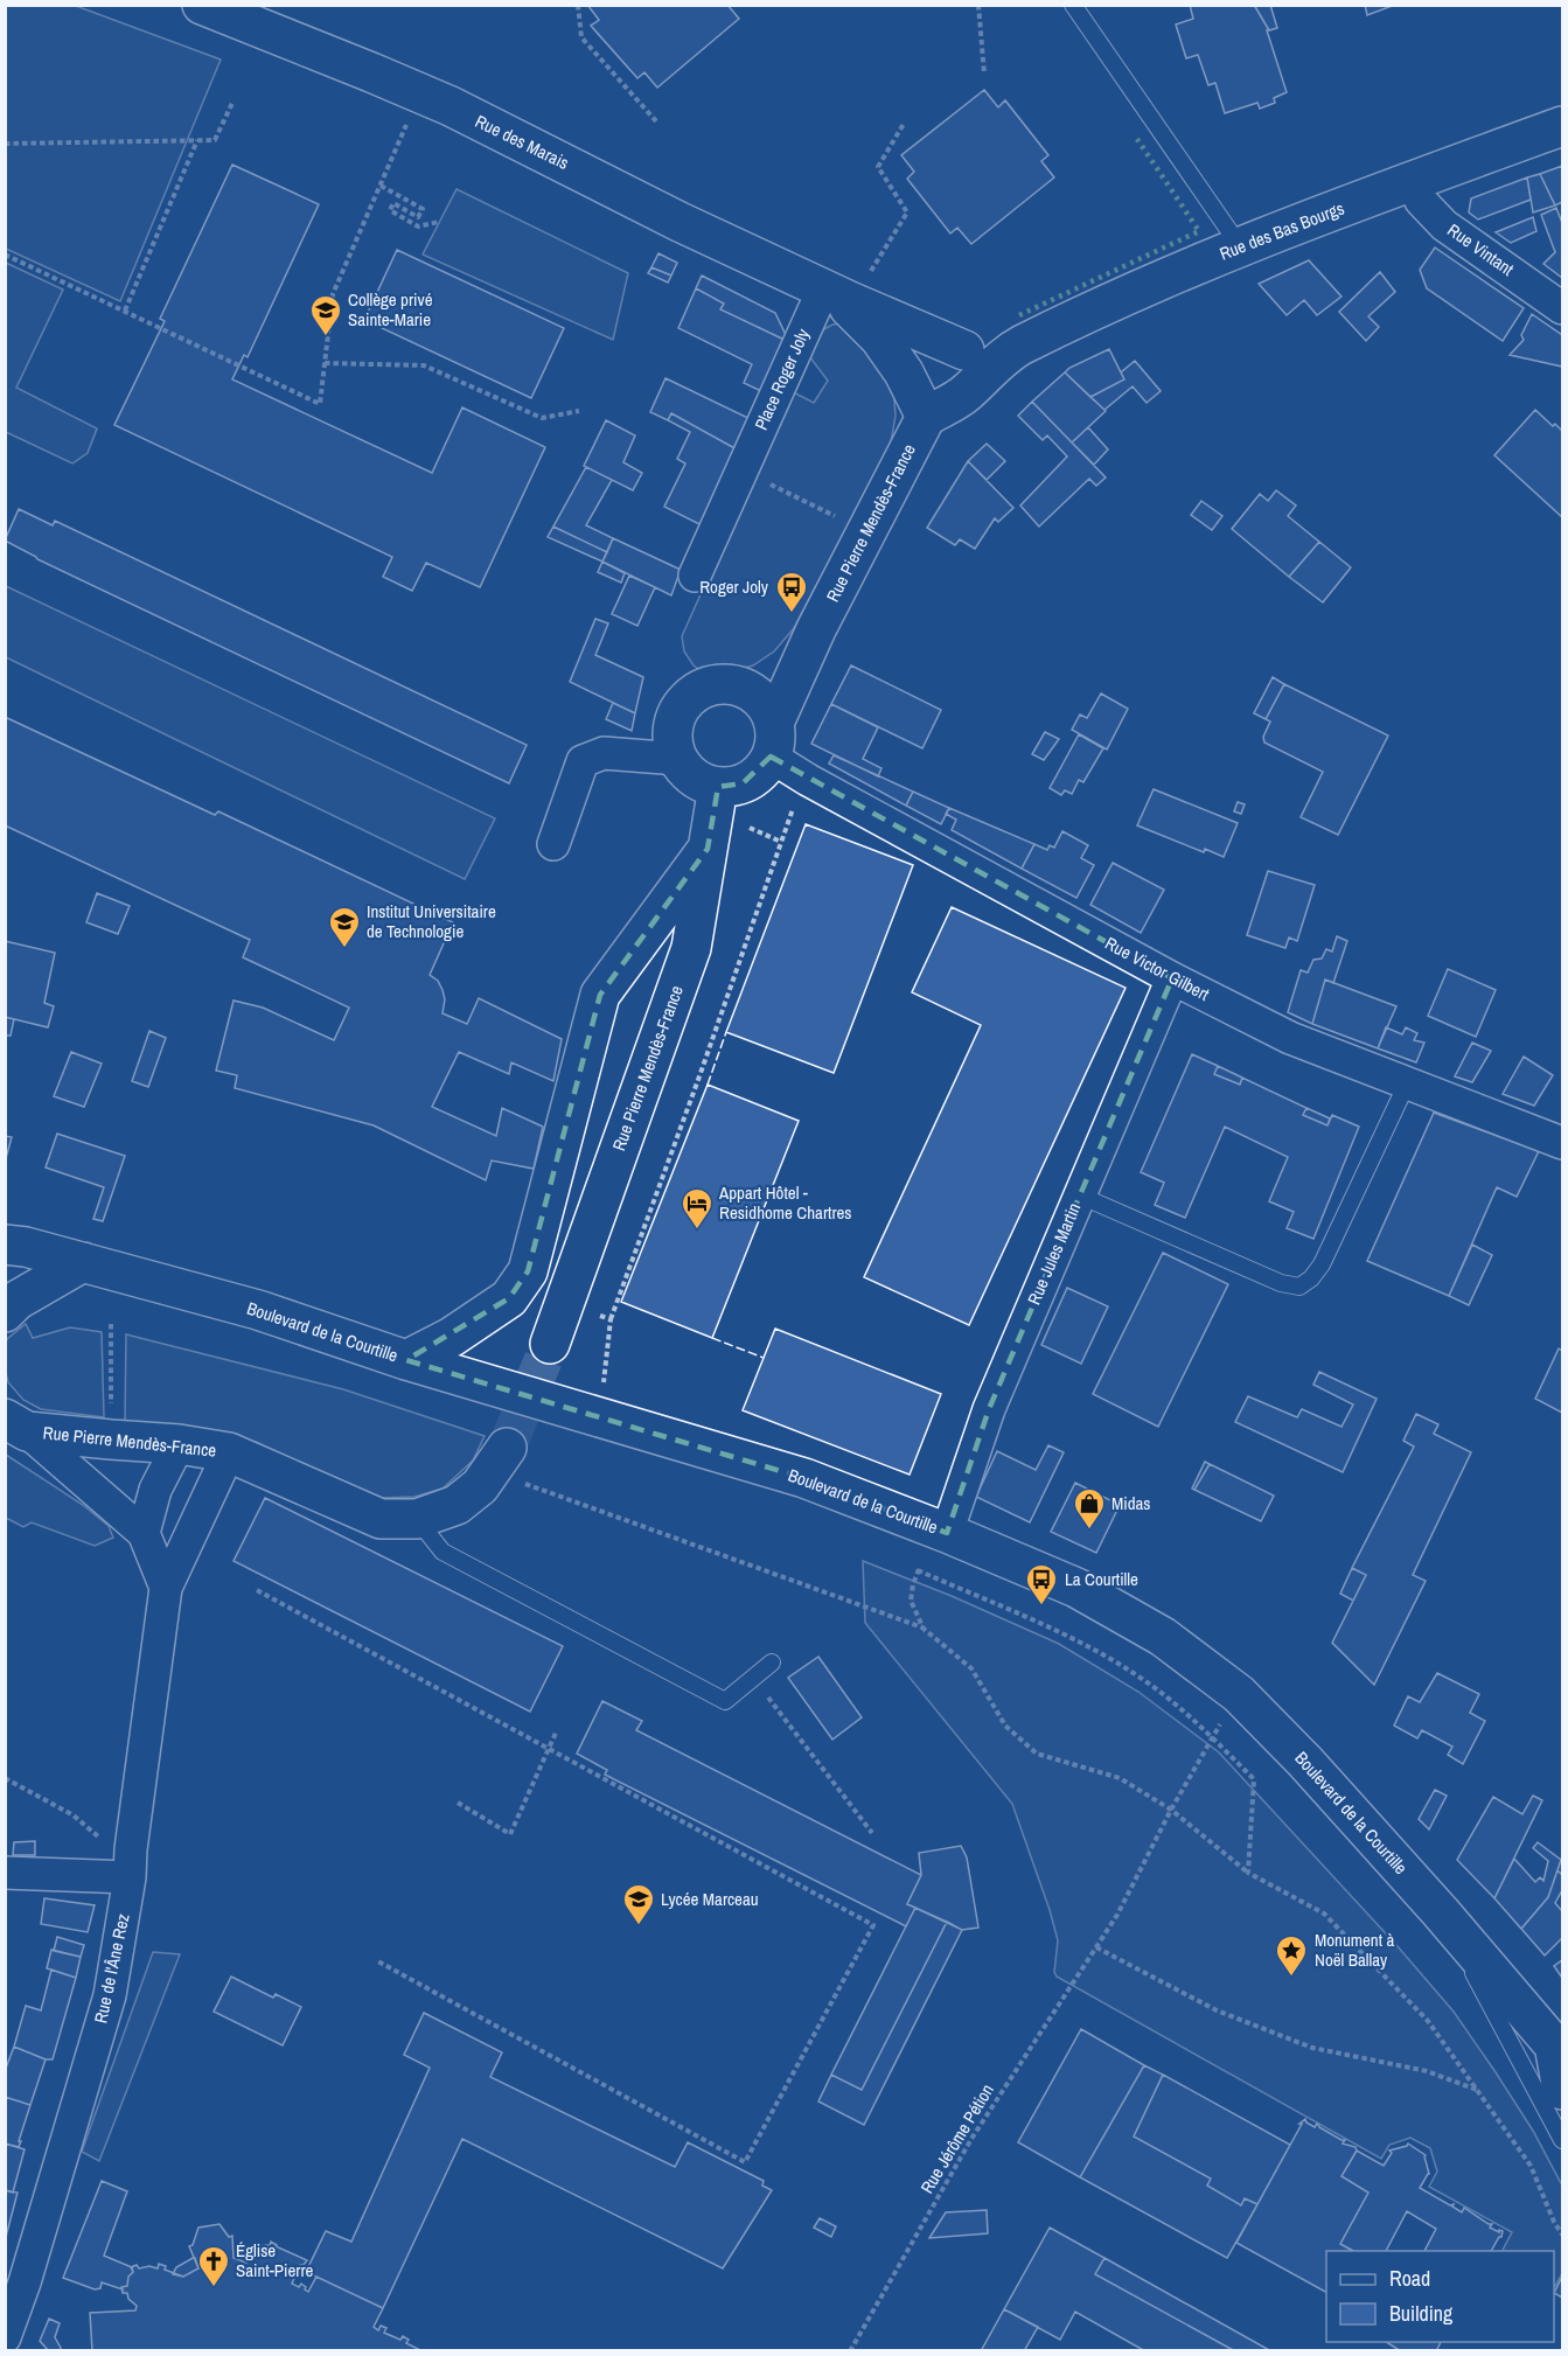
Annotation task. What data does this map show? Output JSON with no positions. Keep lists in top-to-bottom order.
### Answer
{
  "streets": {
    "main road": [
      "Rue des Marais",
      "Rue des Bas Bourgs",
      "Rue Pierre Mendès-France",
      "Boulevard de la Courtille"
    ],
    "street": [
      "Rue Vintant",
      "Place Roger Joly",
      "Rue Victor Gilbert",
      "Rue Jules Martin",
      "Rue de l'Âne Rez"
    ],
    "path": ["Rue Jérôme Pétion"]
  },
  "crossings": [
    ["Rue des Marais", "Rue des Bas Bourgs"],
    ["Rue des Marais", "Place Roger Joly"],
    ["Rue des Marais", "Rue Pierre Mendès-France"],
    ["Rue des Bas Bourgs", "Rue Vintant"],
    ["Rue des Bas Bourgs", "Rue Pierre Mendès-France"],
    ["Rue Pierre Mendès-France", "Rue Victor Gilbert"],
    ["Rue Pierre Mendès-France", "Rue de l'Âne Rez"],
    ["Rue Victor Gilbert", "Rue Jules Martin"],
    ["Rue Jules Martin", "Boulevard de la Courtille"],
    ["Boulevard de la Courtille", "Rue Jérôme Pétion"]
  ],
  "places": {
    "school or university": ["Collège privé Sainte-Marie", "Institut Universitaire de Technologie", "Lycée Marceau"],
    "bus stop": ["Roger Joly", "La Courtille"],
    "hotel": ["Appart Hôtel - Residhome Chartres"],
    "shop": ["Midas"],
    "place": ["Monument à Noël Ballay"],
    "church": ["Église Saint-Pierre"]
  },
  "legend": ["Road", "Building"]
}
